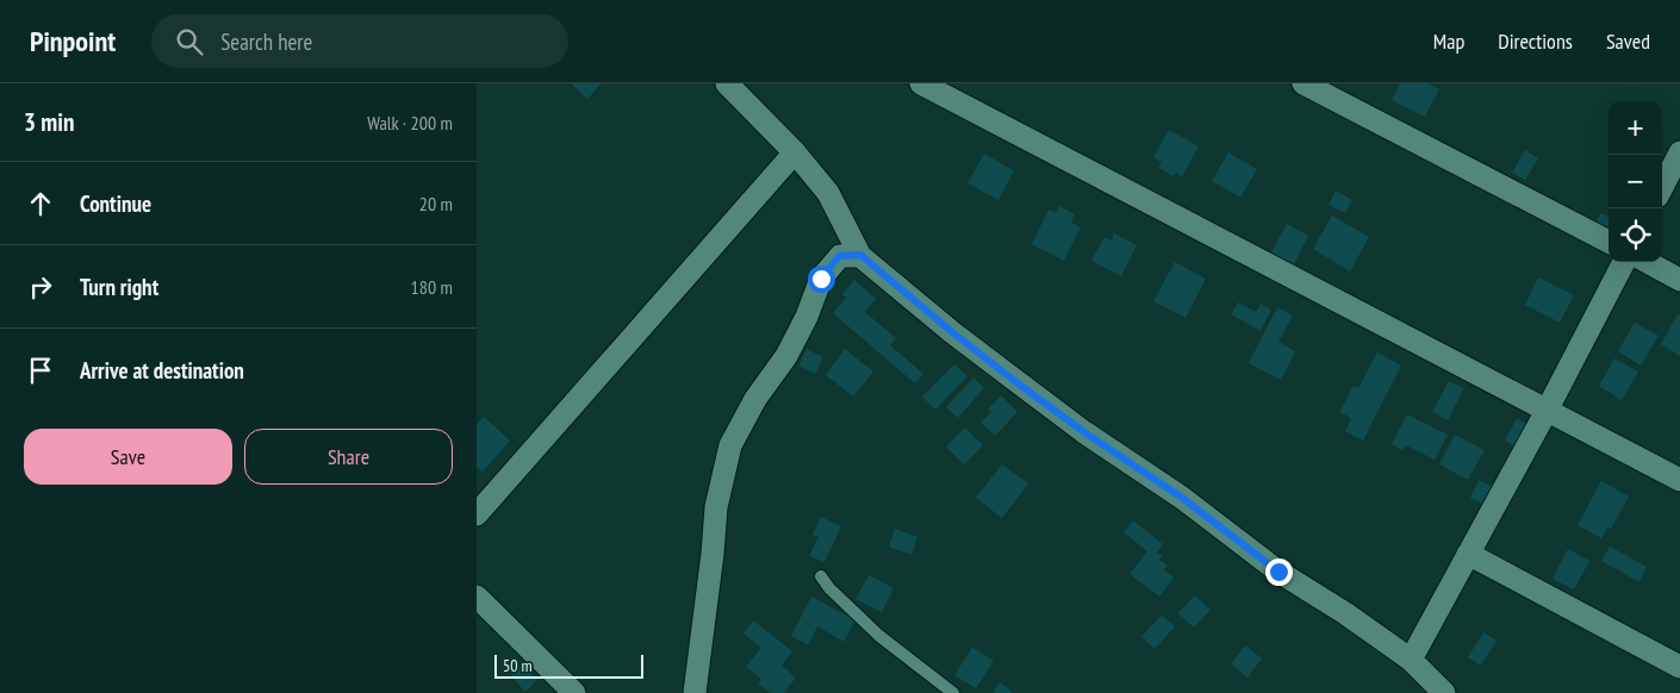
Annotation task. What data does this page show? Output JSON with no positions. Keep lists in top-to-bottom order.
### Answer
{
  "scale_bar": "50 m",
  "page": {
    "header": "Pinpoint",
    "search": "Search here",
    "nav": ["Map", "Directions", "Saved"],
    "heading": ["3 min", "Walk · 200 m"],
    "map_buttons": ["+", "−"],
    "list": [
      ["Continue", "20 m"],
      ["Turn right", "180 m"],
      "Arrive at destination"
    ],
    "buttons": ["Save", "Share"],
    "scale": "50 m"
  }
}
